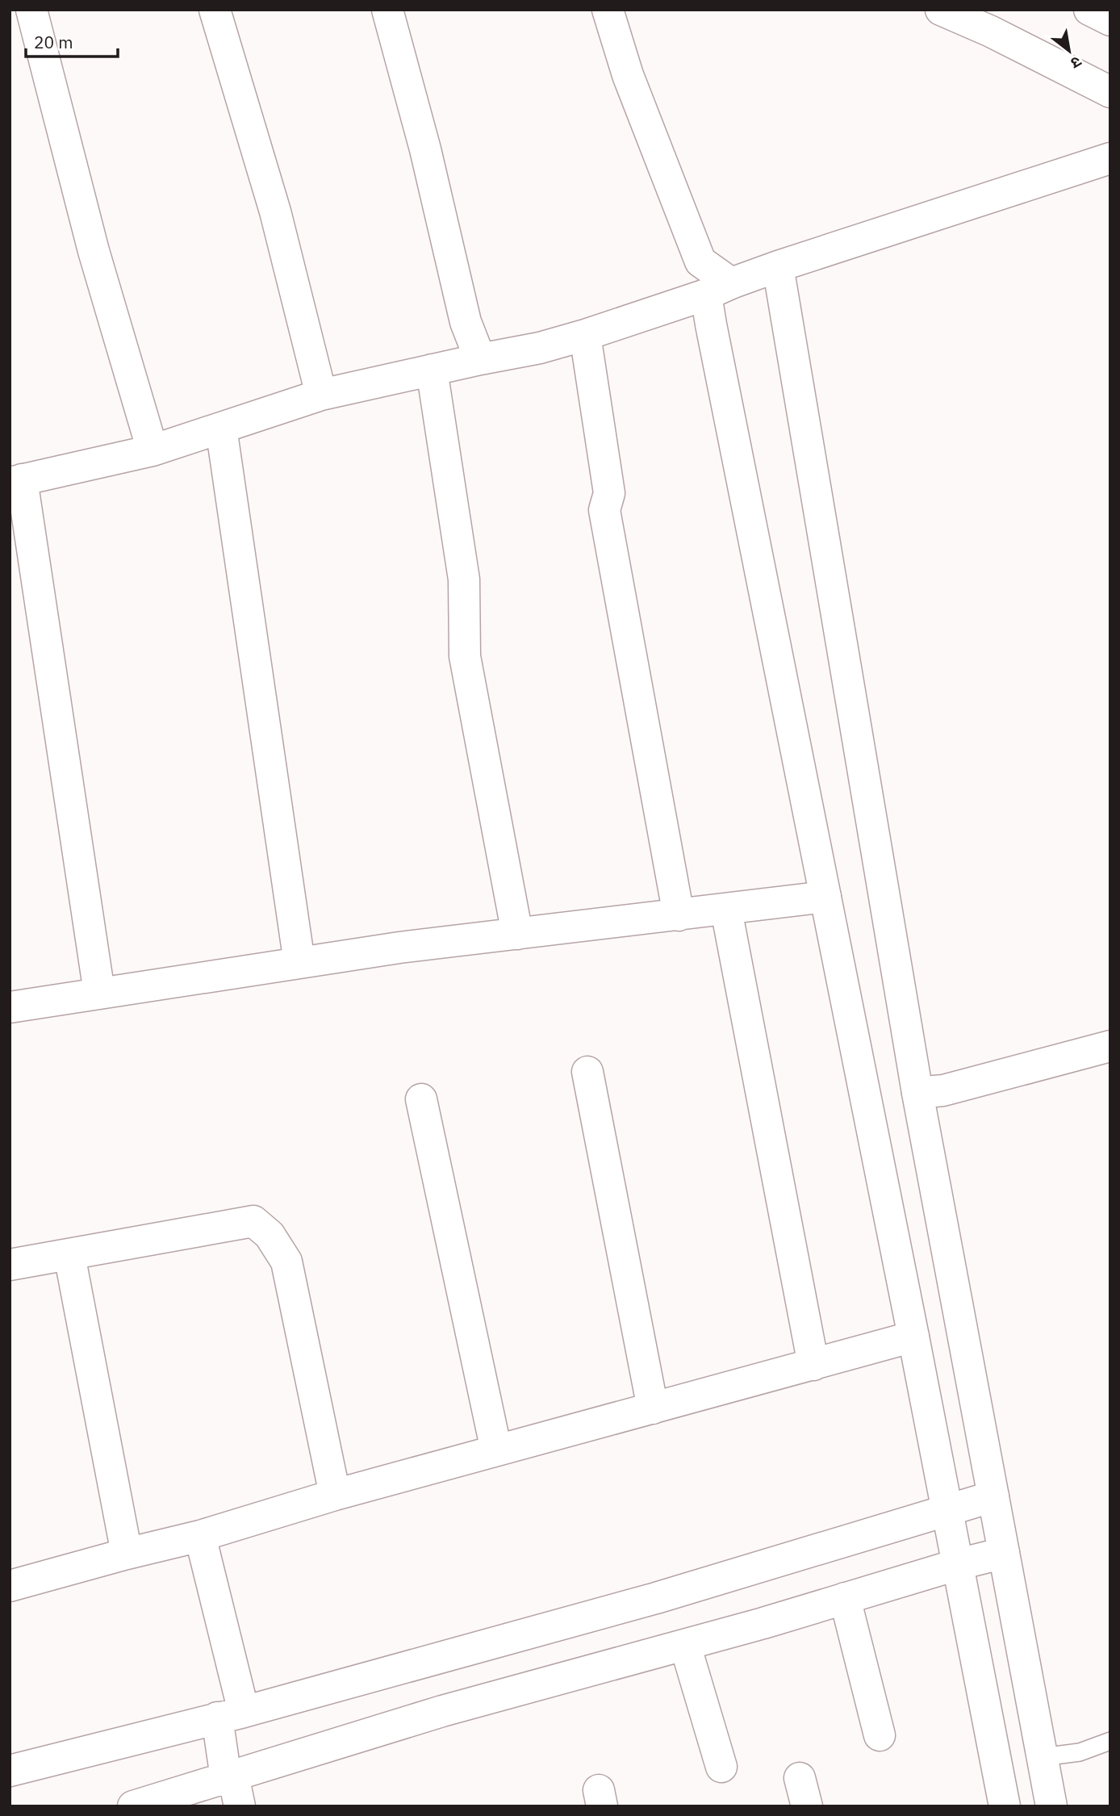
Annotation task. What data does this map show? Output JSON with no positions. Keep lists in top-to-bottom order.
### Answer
{
  "scale_bar": "20 m",
  "north": "bottom right"
}
